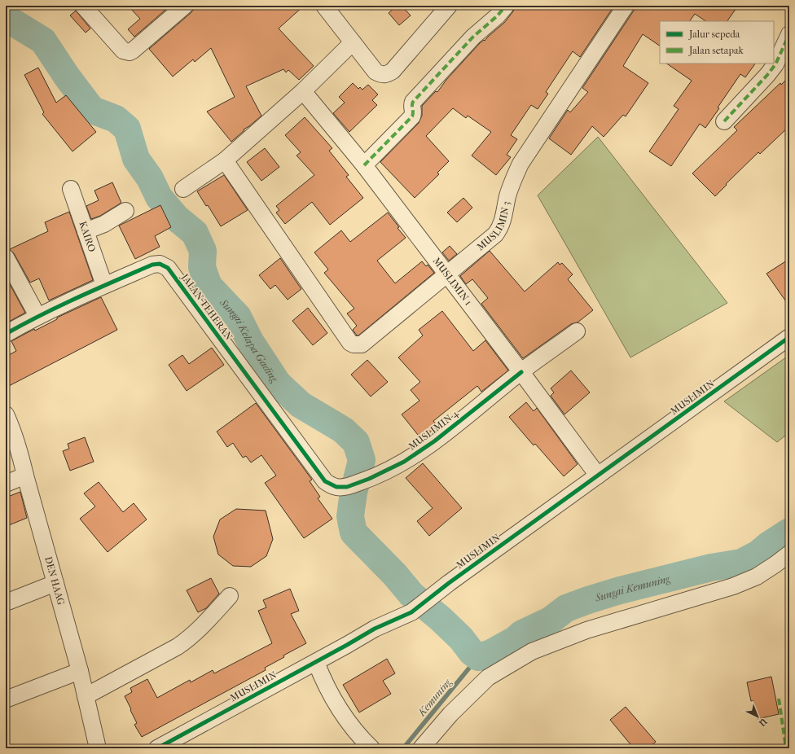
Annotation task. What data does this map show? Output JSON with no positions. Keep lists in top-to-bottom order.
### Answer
{
  "streets": {
    "street": [
      "MUSLIMIN 3",
      "KAIRO",
      "MUSLIMIN 1",
      "JALAN TEHERAN",
      "MUSLIMIN",
      "MUSLIMIN 4",
      "DEN HAAG"
    ]
  },
  "crossings": [
    ["MUSLIMIN 3", "MUSLIMIN 1"],
    ["KAIRO", "JALAN TEHERAN"],
    ["MUSLIMIN 1", "MUSLIMIN"],
    ["MUSLIMIN 1", "MUSLIMIN 4"],
    ["JALAN TEHERAN", "MUSLIMIN 4"]
  ],
  "water": ["Sungai Kelapa Gading", "Sungai Kemuning", "Kemuning"],
  "legend": ["Jalur sepeda", "Jalan setapak"],
  "north": "bottom right"
}
